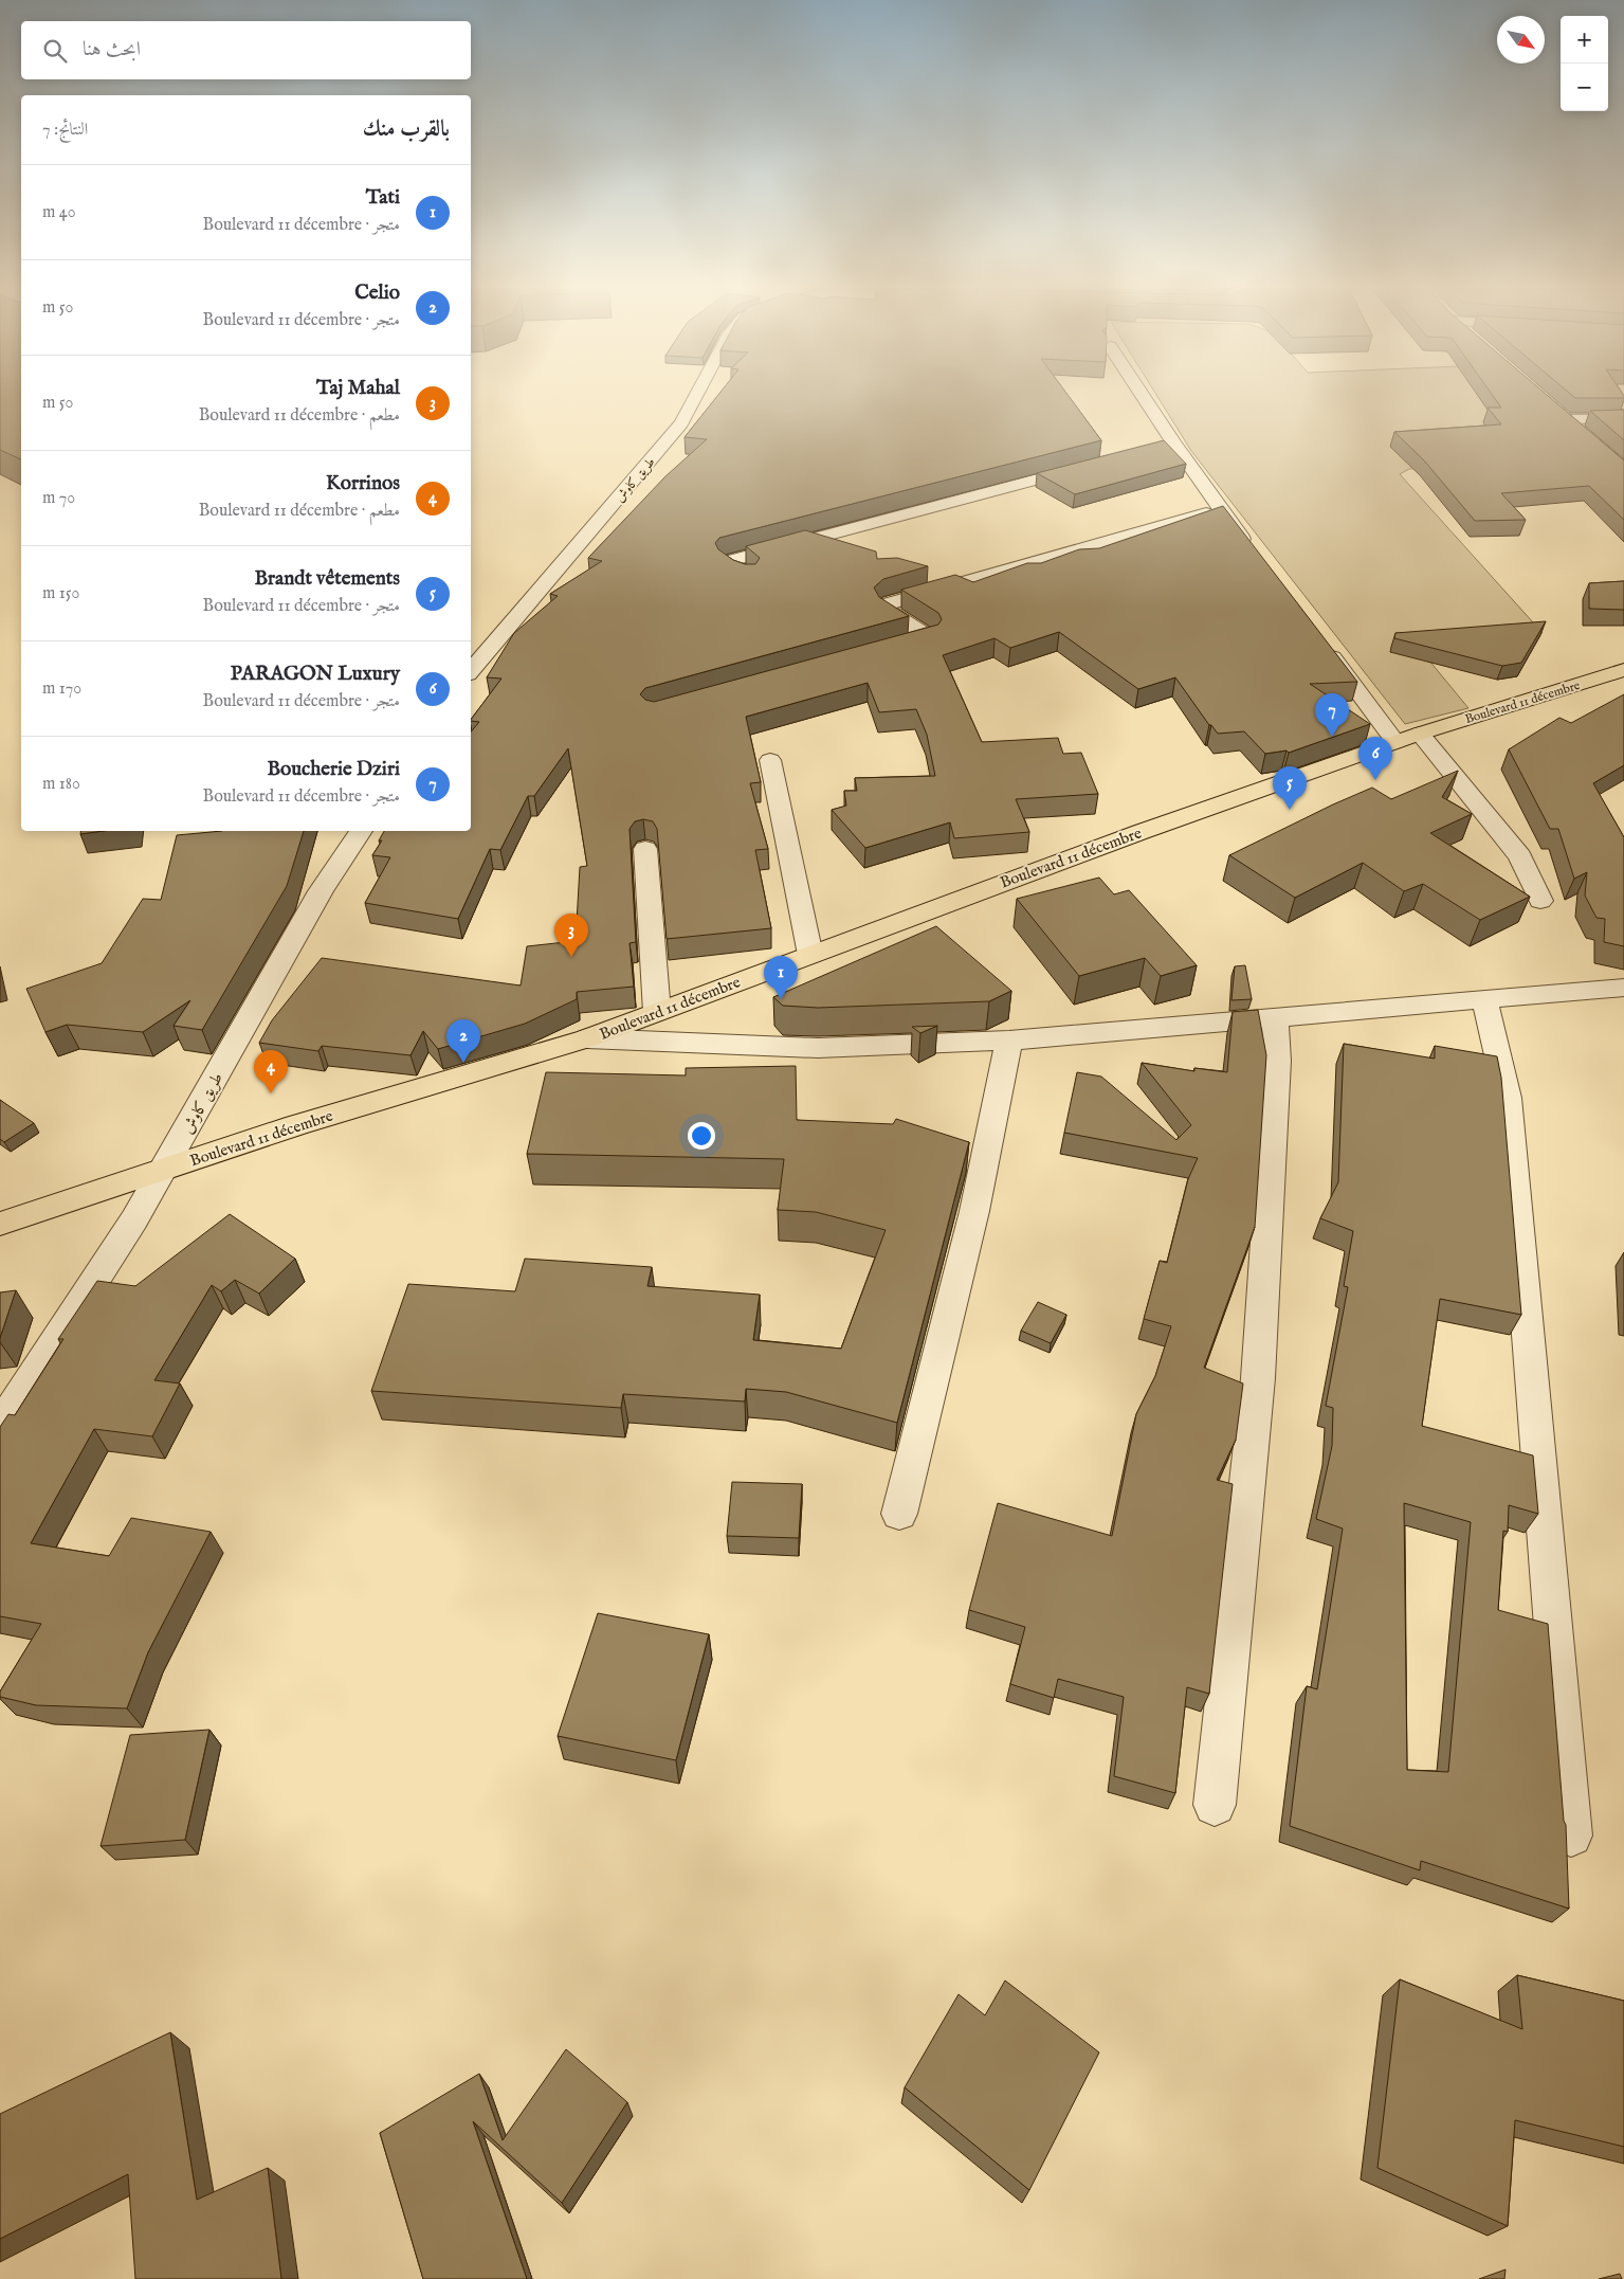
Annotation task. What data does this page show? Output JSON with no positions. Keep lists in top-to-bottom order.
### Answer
{
  "streets": {
    "main road": ["Boulevard 11 décembre"],
    "street": ["طريق كاوش"]
  },
  "crossings": [
    ["طريق كاوش", "Boulevard 11 décembre"]
  ],
  "north": "bottom right",
  "page": {
    "map_buttons": ["+", "−"],
    "search": "ابحث هنا",
    "heading": ["بالقرب منك", "النتائج: 7"],
    "list": [
      {
        "mark": "1",
        "name": "Tati",
        "note": "متجر · Boulevard 11 décembre",
        "value": "40 m"
      },
      {
        "mark": "2",
        "name": "Celio",
        "note": "متجر · Boulevard 11 décembre",
        "value": "50 m"
      },
      {
        "mark": "3",
        "name": "Taj Mahal",
        "note": "مطعم · Boulevard 11 décembre",
        "value": "50 m"
      },
      {
        "mark": "4",
        "name": "Korrinos",
        "note": "مطعم · Boulevard 11 décembre",
        "value": "70 m"
      },
      {
        "mark": "5",
        "name": "Brandt vêtements",
        "note": "متجر · Boulevard 11 décembre",
        "value": "150 m"
      },
      {
        "mark": "6",
        "name": "PARAGON Luxury",
        "note": "متجر · Boulevard 11 décembre",
        "value": "170 m"
      },
      {
        "mark": "7",
        "name": "Boucherie Dziri",
        "note": "متجر · Boulevard 11 décembre",
        "value": "180 m"
      }
    ],
    "pins": [
      "7",
      "6",
      "5",
      "3",
      "1",
      "2",
      "4"
    ]
  }
}
